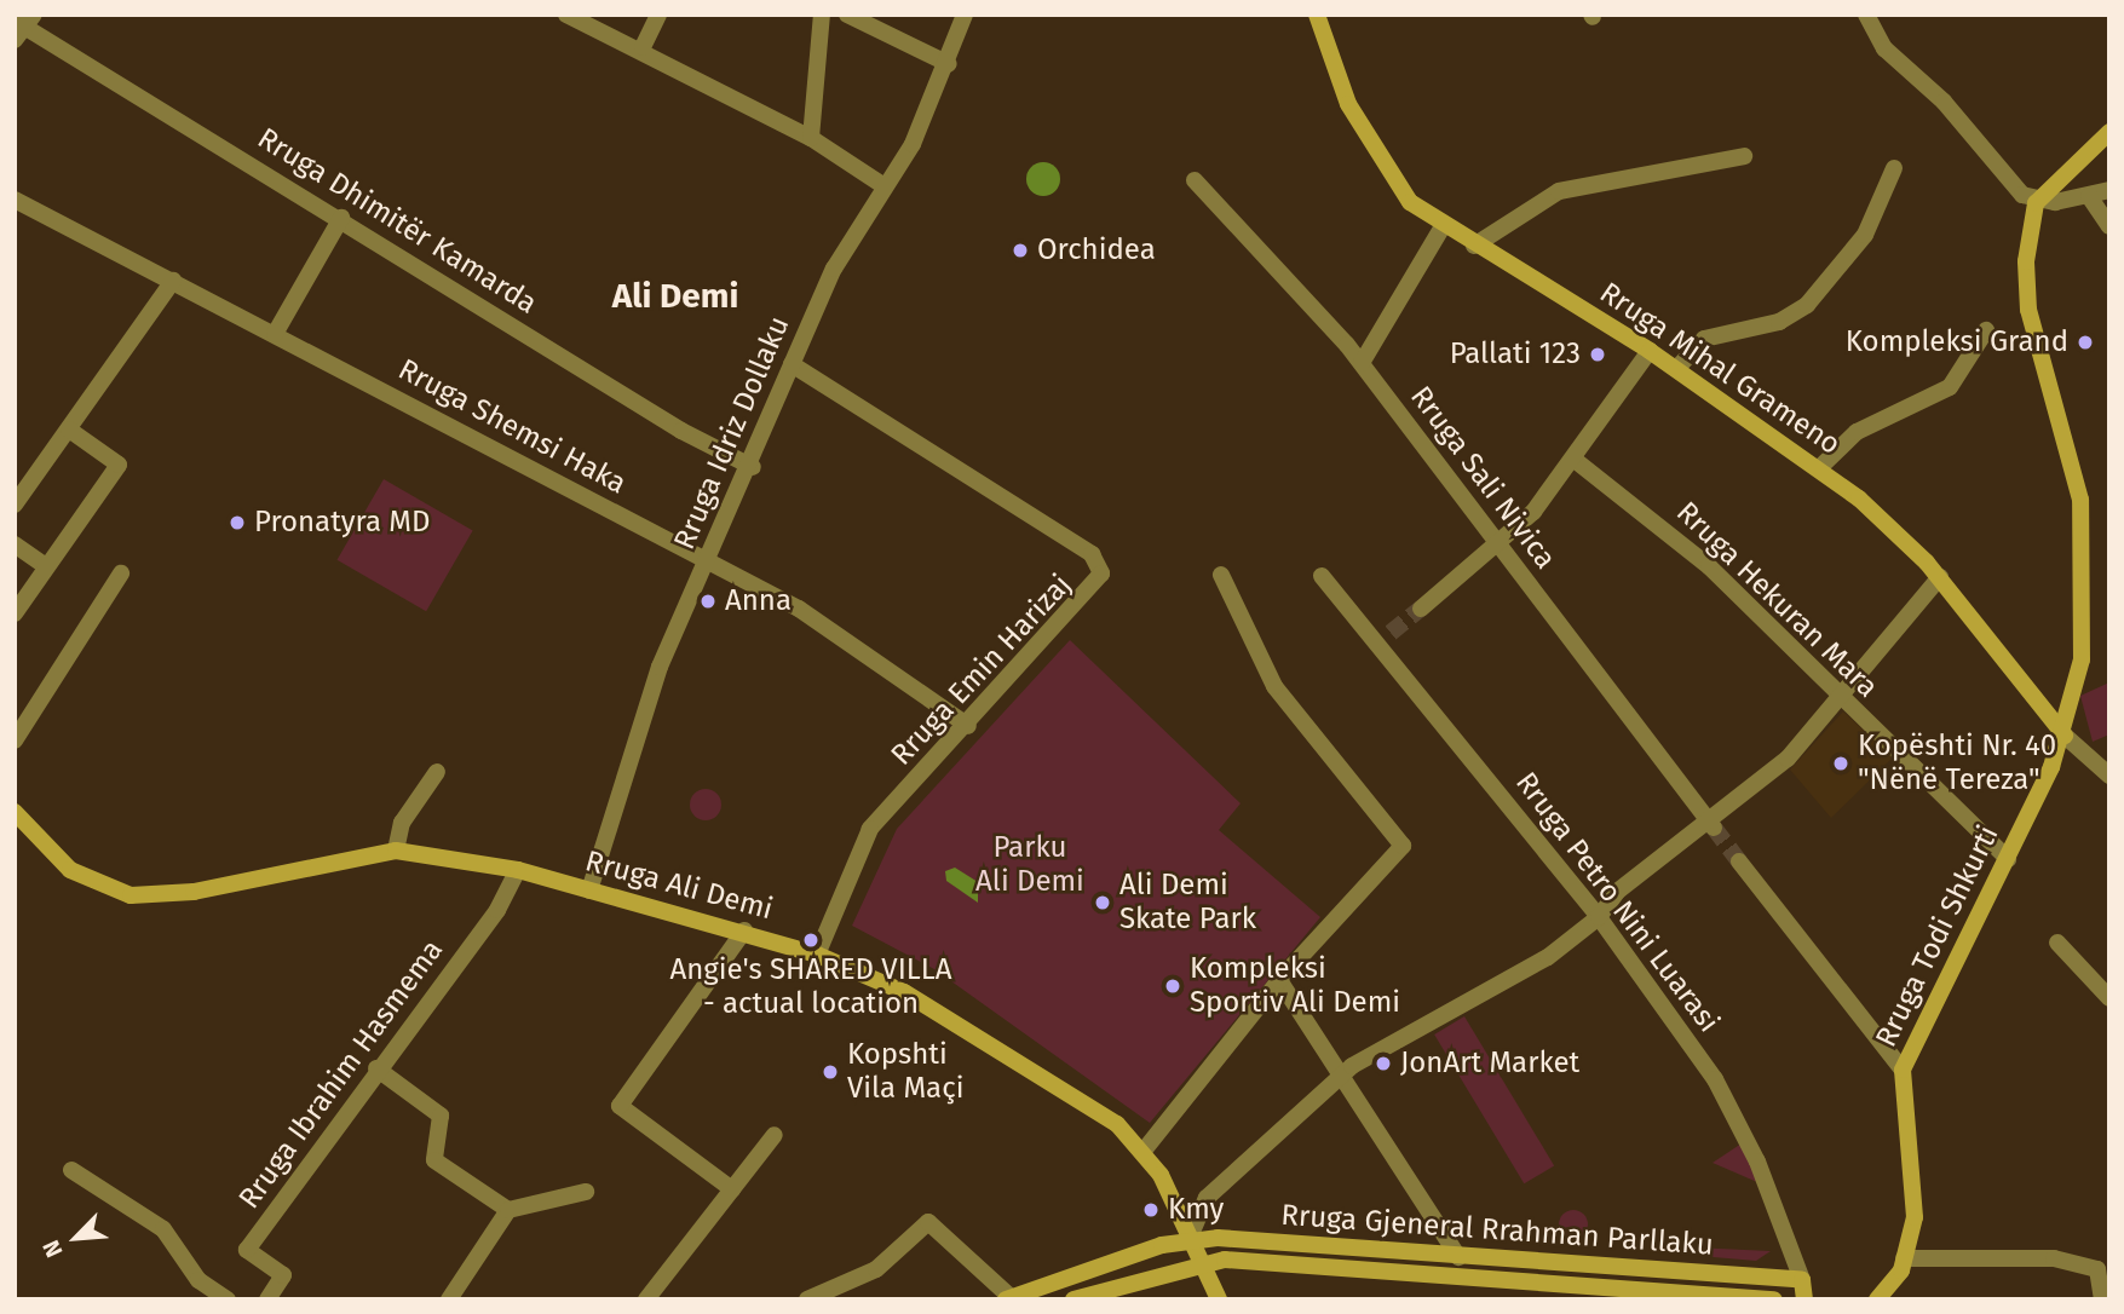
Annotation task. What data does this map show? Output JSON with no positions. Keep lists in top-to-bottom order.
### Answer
{
  "streets": {
    "street": [
      "Rruga Dhimitër Kamarda",
      "Rruga Mihal Grameno",
      "Rruga Shemsi Haka",
      "Rruga Idriz Dollaku",
      "Rruga Sali Nivica",
      "Rruga Hekuran Mara",
      "Rruga Emin Harizaj",
      "Rruga Ali Demi",
      "Rruga Petro Nini Luarasi",
      "Rruga Todi Shkurti",
      "Rruga Ibrahim Hasmema",
      "Rruga Gjeneral Rrahman Parllaku"
    ]
  },
  "crossings": [
    ["Rruga Dhimitër Kamarda", "Rruga Idriz Dollaku"],
    ["Rruga Mihal Grameno", "Rruga Todi Shkurti"],
    ["Rruga Shemsi Haka", "Rruga Idriz Dollaku"],
    ["Rruga Shemsi Haka", "Rruga Emin Harizaj"],
    ["Rruga Idriz Dollaku", "Rruga Emin Harizaj"],
    ["Rruga Idriz Dollaku", "Rruga Ali Demi"],
    ["Rruga Hekuran Mara", "Rruga Todi Shkurti"],
    ["Rruga Emin Harizaj", "Rruga Ali Demi"],
    ["Rruga Ali Demi", "Rruga Ibrahim Hasmema"],
    ["Rruga Ali Demi", "Rruga Gjeneral Rrahman Parllaku"],
    ["Rruga Petro Nini Luarasi", "Rruga Gjeneral Rrahman Parllaku"]
  ],
  "districts": ["Ali Demi"],
  "parks": ["Parku Ali Demi"],
  "places": [
    "Orchidea",
    "Kompleksi Grand",
    "Pallati 123",
    "Pronatyra MD",
    "Anna",
    "Kopështi Nr. 40 \"Nënë Tereza\"",
    "Ali Demi Skate Park",
    "Angie's SHARED VILLA - actual location",
    "Kompleksi Sportiv Ali Demi",
    "JonArt Market",
    "Kopshti Vila Maçi",
    "Kmy"
  ],
  "north": "bottom left"
}
